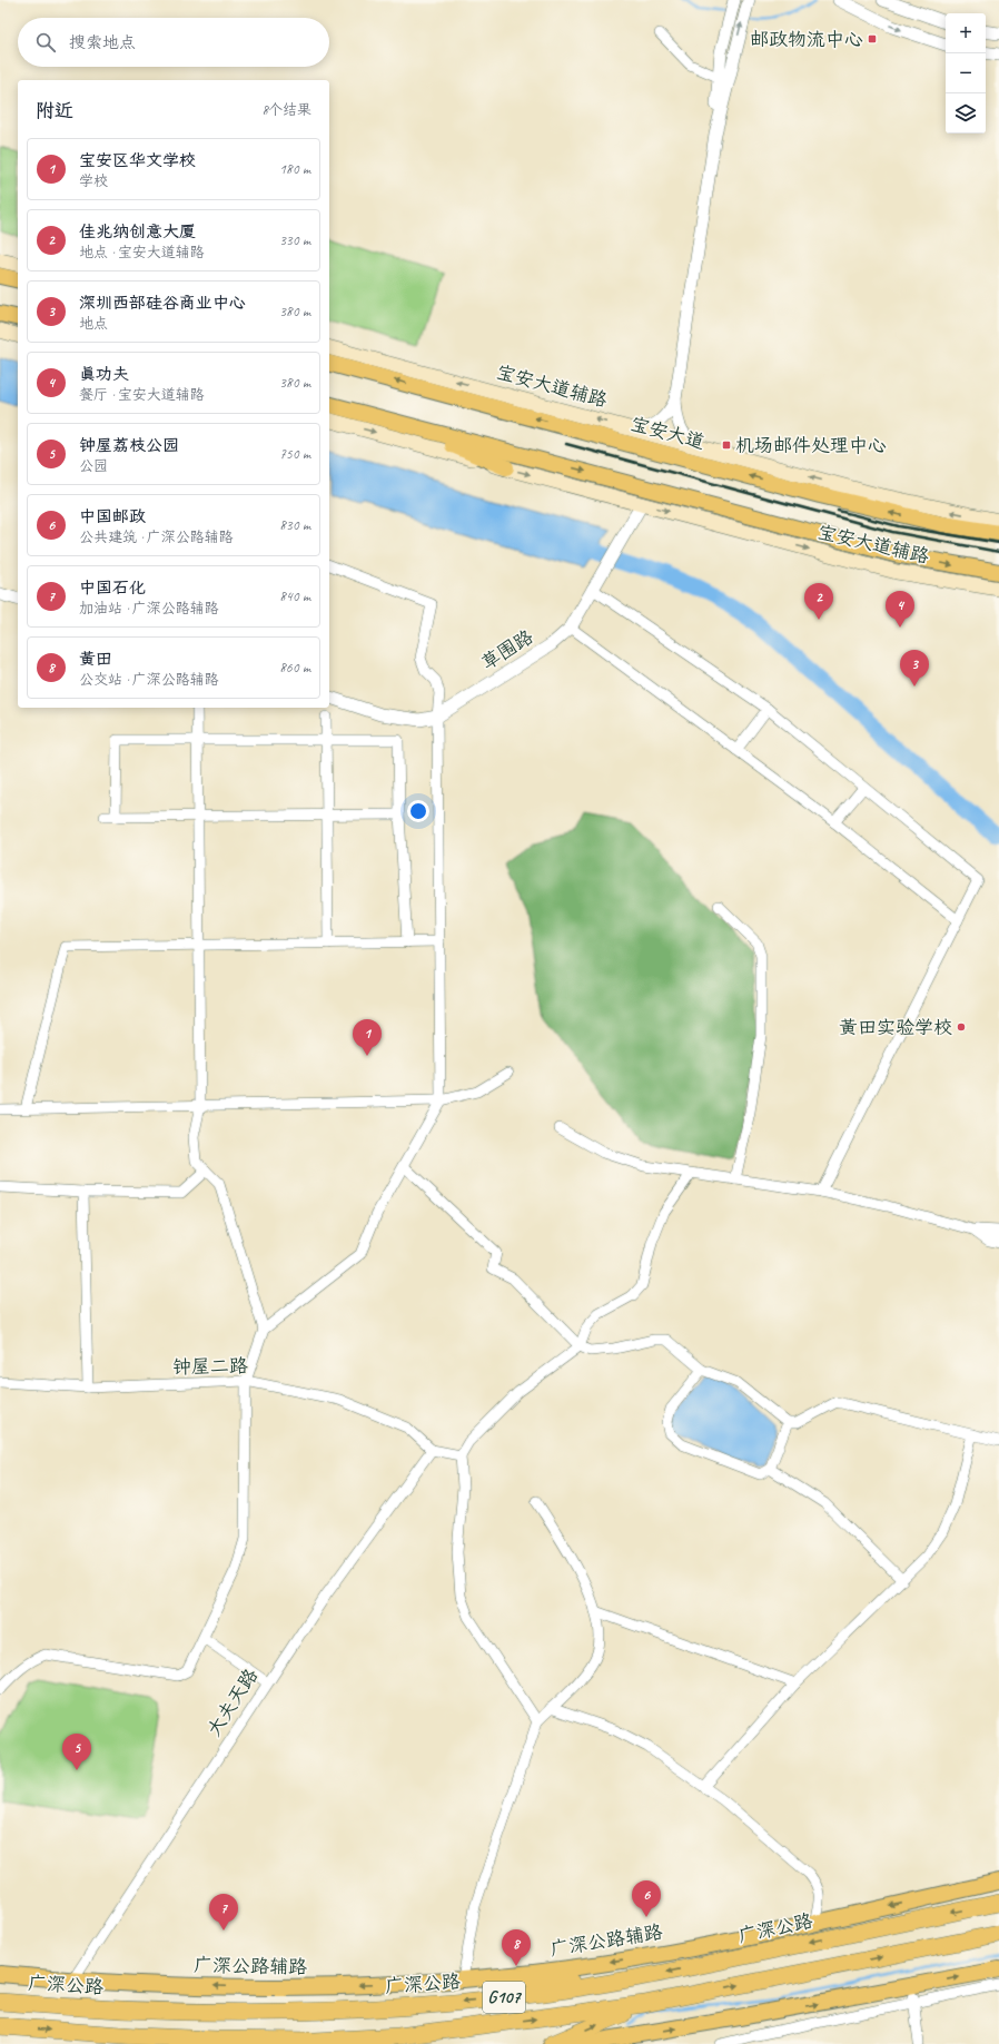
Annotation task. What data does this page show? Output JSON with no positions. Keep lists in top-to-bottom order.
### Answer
{
  "streets": {
    "highway": ["广深公路", "G107"],
    "main road": ["宝安大道辅路", "宝安大道", "广深公路辅路"],
    "street": ["草围路", "钟屋二路", "大夫天路"]
  },
  "crossings": [
    ["宝安大道辅路", "草围路"],
    ["钟屋二路", "大夫天路"],
    ["大夫天路", "广深公路辅路"]
  ],
  "places": {
    "transit": ["邮政物流中心", "机场邮件处理中心"],
    "other": ["黄田实验学校"]
  },
  "page": {
    "map_buttons": ["+", "−"],
    "search": "搜索地点",
    "heading": ["附近", "8个结果"],
    "list": [
      {
        "mark": "1",
        "name": "宝安区华文学校",
        "note": "学校",
        "value": "180 m"
      },
      {
        "mark": "2",
        "name": "佳兆纳创意大厦",
        "note": "地点 · 宝安大道辅路",
        "value": "330 m"
      },
      {
        "mark": "3",
        "name": "深圳西部硅谷商业中心",
        "note": "地点",
        "value": "380 m"
      },
      {
        "mark": "4",
        "name": "真功夫",
        "note": "餐厅 · 宝安大道辅路",
        "value": "380 m"
      },
      {
        "mark": "5",
        "name": "钟屋荔枝公园",
        "note": "公园",
        "value": "750 m"
      },
      {
        "mark": "6",
        "name": "中国邮政",
        "note": "公共建筑 · 广深公路辅路",
        "value": "830 m"
      },
      {
        "mark": "7",
        "name": "中国石化",
        "note": "加油站 · 广深公路辅路",
        "value": "840 m"
      },
      {
        "mark": "8",
        "name": "黄田",
        "note": "公交站 · 广深公路辅路",
        "value": "860 m"
      }
    ],
    "pins": [
      "2",
      "4",
      "3",
      "1",
      "5",
      "6",
      "7",
      "8"
    ]
  }
}
